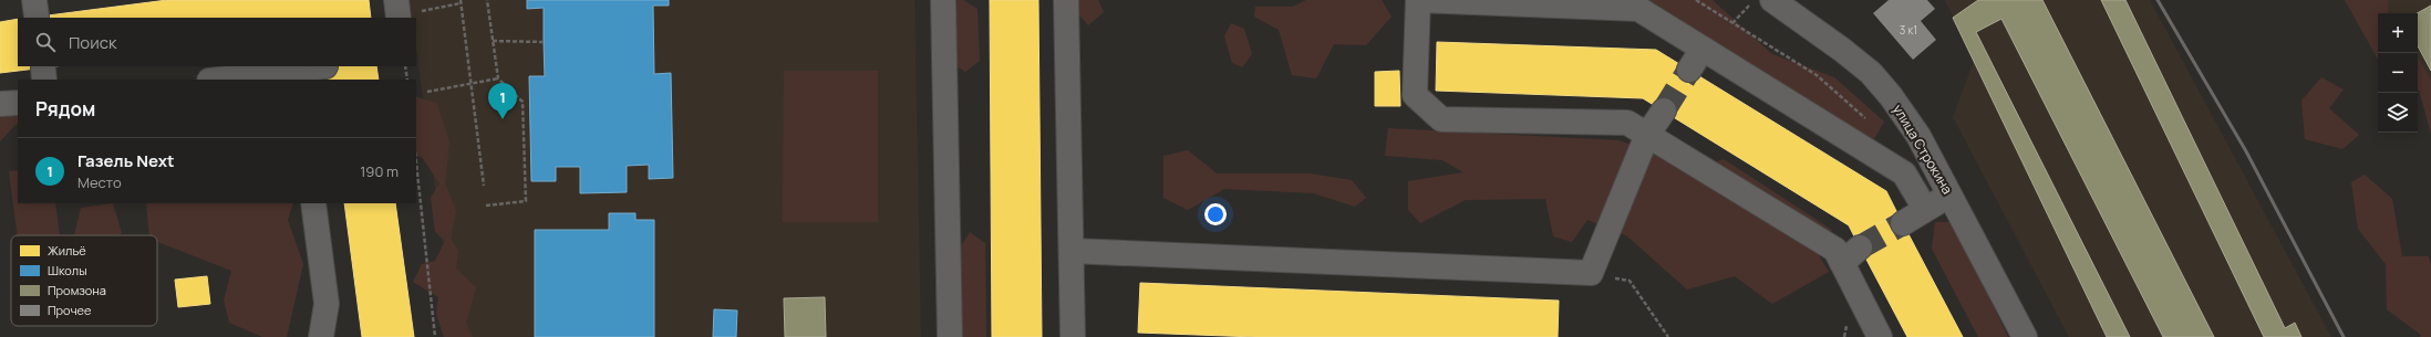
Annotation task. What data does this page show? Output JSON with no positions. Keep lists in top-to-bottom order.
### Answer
{
  "streets": {
    "street": ["улица Строкина"]
  },
  "house_numbers": ["3 к1"],
  "legend": [
    "Жильё",
    "Школы",
    "Промзона",
    "Прочее"
  ],
  "page": {
    "map_buttons": ["+", "−"],
    "search": "Поиск",
    "heading": "Рядом",
    "pins": "1",
    "list": [
      {
        "mark": "1",
        "name": "Газель Next",
        "note": "Место",
        "value": "190 m"
      }
    ]
  }
}
